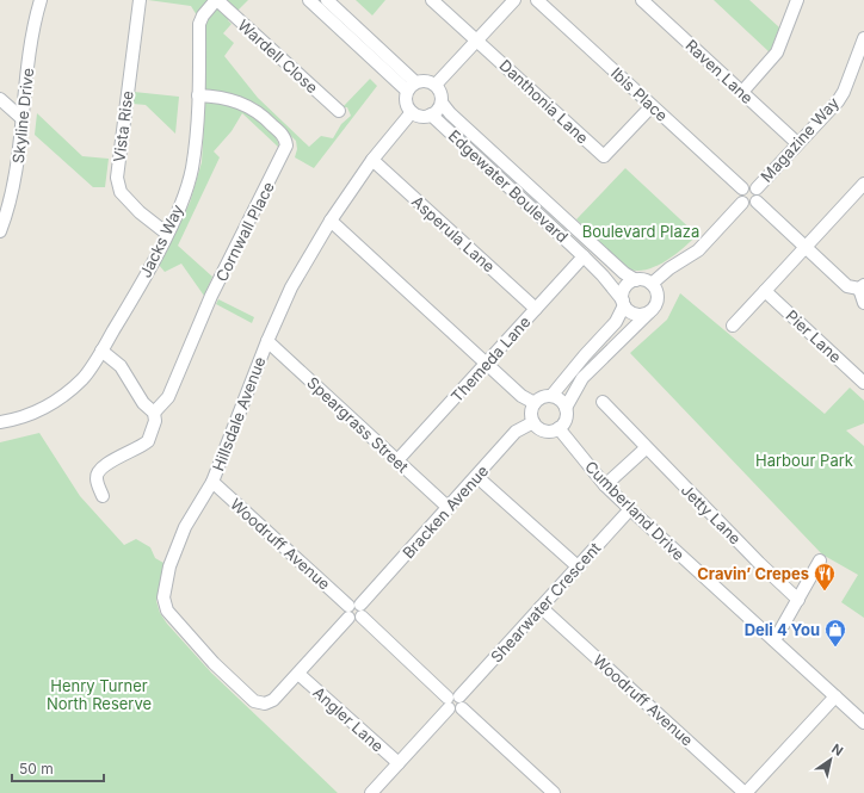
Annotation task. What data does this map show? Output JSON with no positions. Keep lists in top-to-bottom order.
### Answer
{
  "streets": {
    "street": [
      "Wardell Close",
      "Raven Lane",
      "Ibis Place",
      "Danthonia Lane",
      "Skyline Drive",
      "Vista Rise",
      "Magazine Way",
      "Edgewater Boulevard",
      "Cornwall Place",
      "Asperula Lane",
      "Jacks Way",
      "Pier Lane",
      "Themeda Lane",
      "Hillsdale Avenue",
      "Speargrass Street",
      "Cumberland Drive",
      "Bracken Avenue",
      "Jetty Lane",
      "Woodruff Avenue",
      "Shearwater Crescent",
      "Angler Lane"
    ]
  },
  "crossings": [
    ["Wardell Close", "Jacks Way"],
    ["Raven Lane", "Magazine Way"],
    ["Ibis Place", "Danthonia Lane"],
    ["Ibis Place", "Magazine Way"],
    ["Vista Rise", "Jacks Way"],
    ["Edgewater Boulevard", "Themeda Lane"],
    ["Edgewater Boulevard", "Hillsdale Avenue"],
    ["Cornwall Place", "Jacks Way"],
    ["Asperula Lane", "Themeda Lane"],
    ["Asperula Lane", "Hillsdale Avenue"],
    ["Themeda Lane", "Speargrass Street"],
    ["Hillsdale Avenue", "Speargrass Street"],
    ["Hillsdale Avenue", "Bracken Avenue"],
    ["Hillsdale Avenue", "Woodruff Avenue"],
    ["Speargrass Street", "Bracken Avenue"],
    ["Cumberland Drive", "Bracken Avenue"],
    ["Cumberland Drive", "Shearwater Crescent"],
    ["Bracken Avenue", "Woodruff Avenue"],
    ["Bracken Avenue", "Angler Lane"],
    ["Woodruff Avenue", "Shearwater Crescent"],
    ["Shearwater Crescent", "Angler Lane"]
  ],
  "parks": ["Boulevard Plaza", "Harbour Park", "Henry Turner North Reserve"],
  "places": {
    "restaurant": ["Cravin’ Crepes"],
    "shop": ["Deli 4 You"]
  },
  "scale_bar": "50 m",
  "north": "top right"
}
